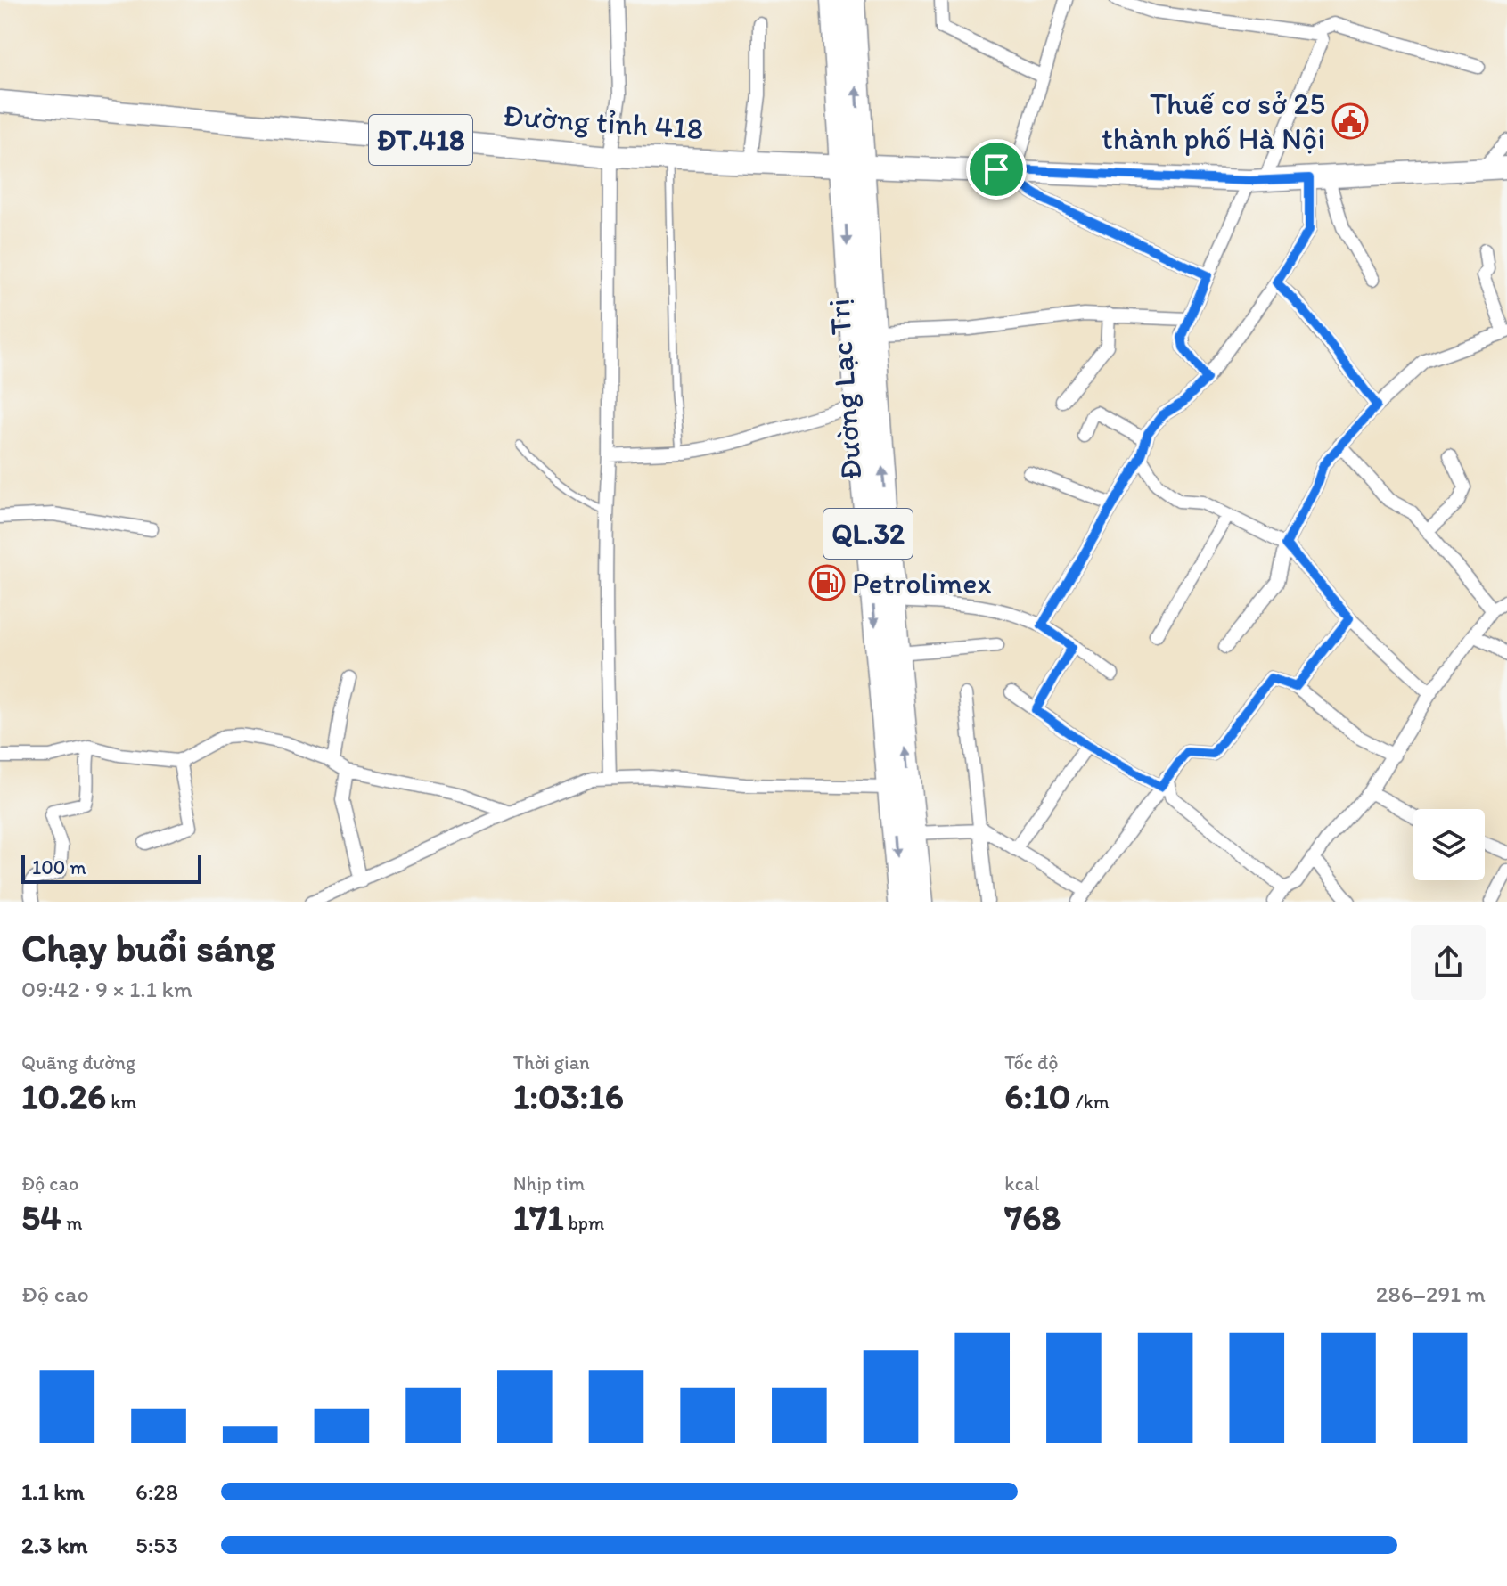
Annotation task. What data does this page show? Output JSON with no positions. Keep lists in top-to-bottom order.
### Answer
{
  "streets": {
    "highway": ["Đường Lạc Trị", "QL.32"],
    "main road": ["Đường tỉnh 418", "ĐT.418"]
  },
  "crossings": [
    ["Đường tỉnh 418", "ĐT.418"],
    ["Đường tỉnh 418", "Đường Lạc Trị"],
    ["ĐT.418", "Đường Lạc Trị"]
  ],
  "places": {
    "public building": ["Thuế cơ sở 25 thành phố Hà Nội"],
    "fuel station": ["Petrolimex"]
  },
  "scale_bar": "100 m",
  "page": {
    "scale": "100 m",
    "heading": ["Chạy buổi sáng", "09:42 · 9 × 1.1 km"],
    "stats": [
      ["Quãng đường", "10.26 km"],
      ["Thời gian", "1:03:16"],
      ["Tốc độ", "6:10 /km"],
      ["Độ cao", "54 m"],
      ["Nhịp tim", "171 bpm"],
      ["kcal", "768"]
    ],
    "chart": ["Độ cao", "286–291 m"],
    "list": [
      {
        "name": "1.1 km",
        "note": "6:28"
      },
      {
        "name": "2.3 km",
        "note": "5:53"
      }
    ]
  }
}
